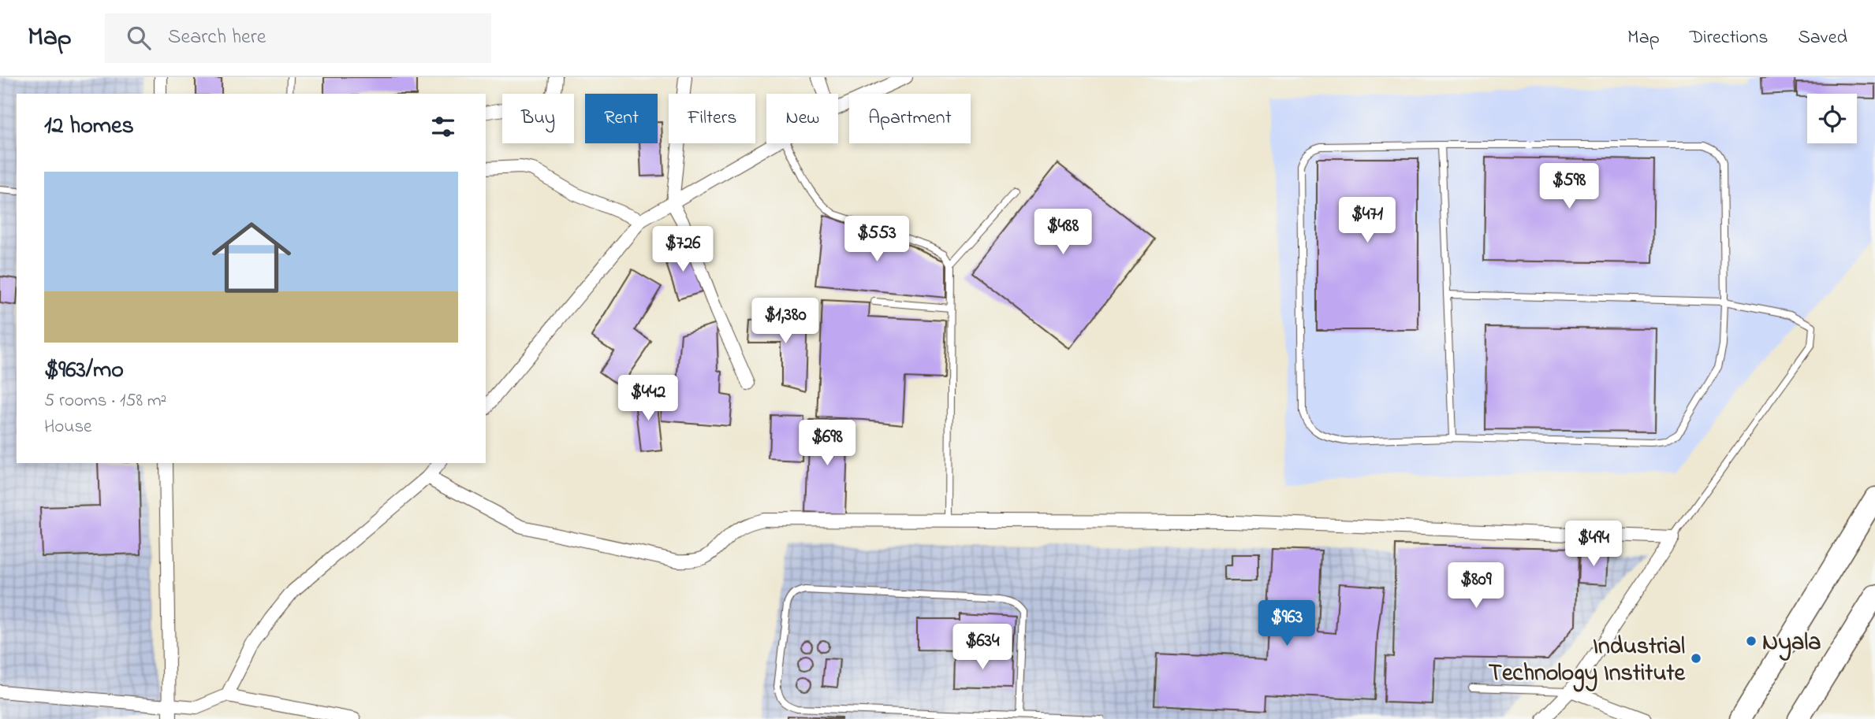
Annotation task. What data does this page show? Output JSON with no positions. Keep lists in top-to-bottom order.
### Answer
{
  "places": ["Nyala", "Industrial Technology Institute"],
  "page": {
    "header": "Map",
    "search": "Search here",
    "nav": ["Map", "Directions", "Saved"],
    "chip": [
      "Buy",
      "Rent",
      "Filters",
      "New",
      "Apartment"
    ],
    "heading": "12 homes",
    "list": [
      {
        "name": "$963/mo",
        "note": "5 rooms · 158 m² · House"
      }
    ],
    "price": [
      "$598",
      "$471",
      "$488",
      "$553",
      "$726",
      "$1,380",
      "$442",
      "$698",
      "$494",
      "$809",
      "$963",
      "$634"
    ]
  }
}
